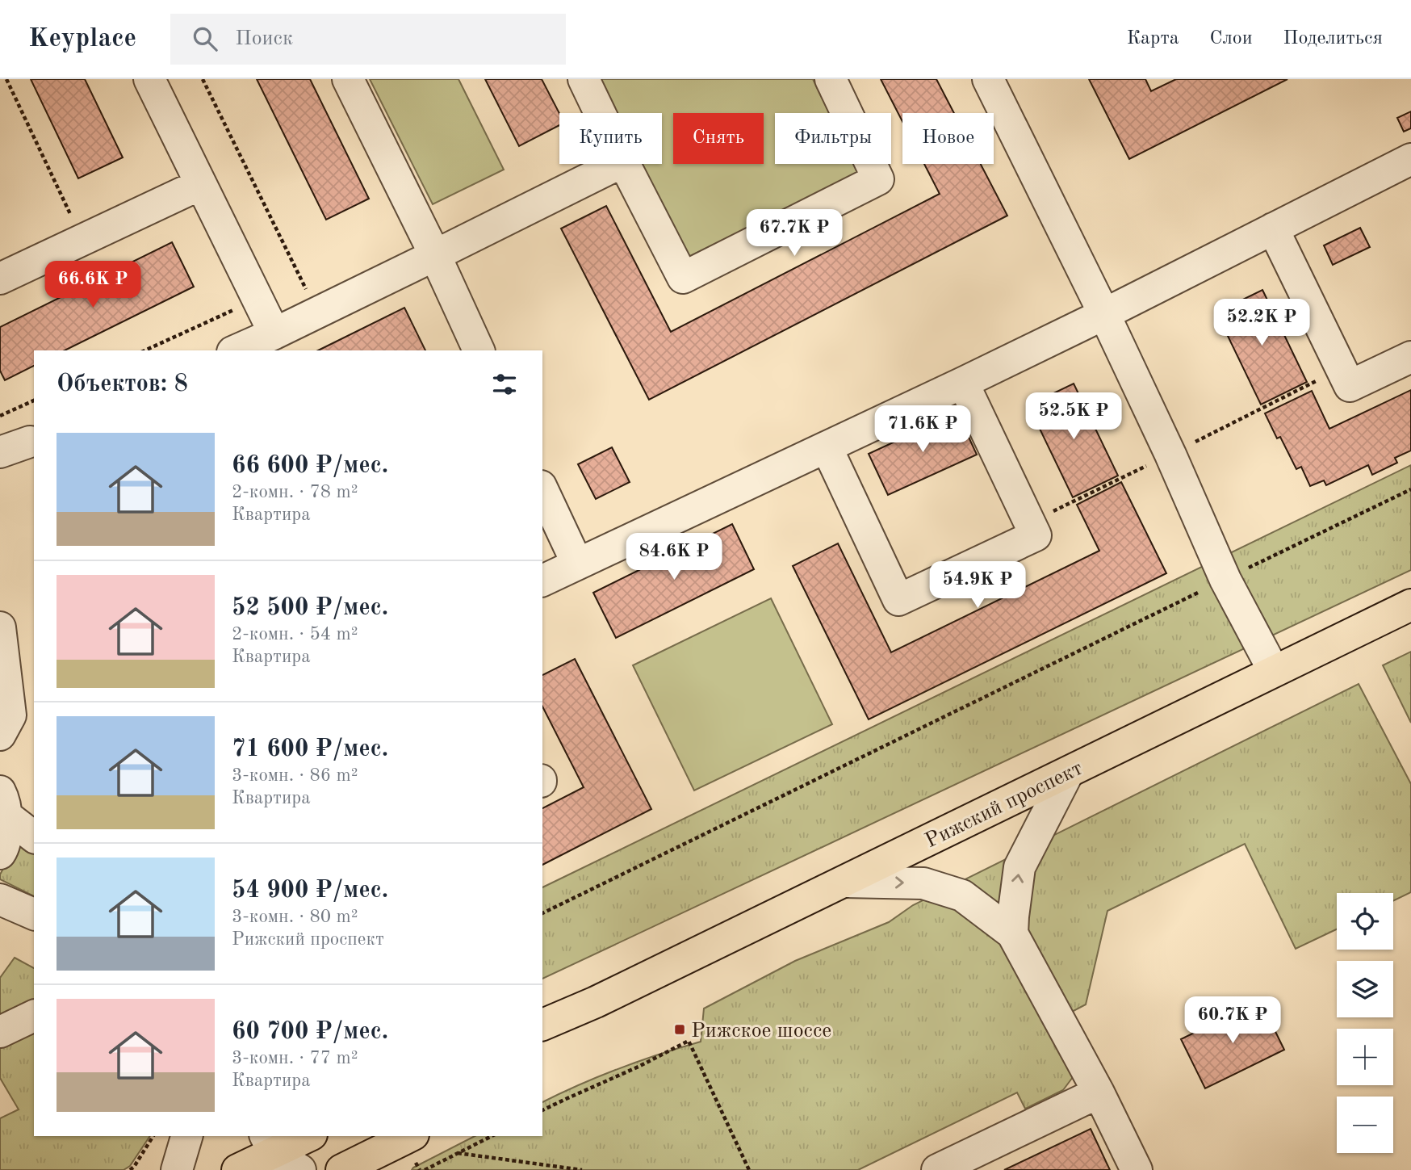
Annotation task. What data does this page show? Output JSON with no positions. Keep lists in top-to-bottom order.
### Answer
{
  "streets": {
    "highway": ["Рижский проспект"]
  },
  "places": {
    "transit": ["Рижское шоссе"]
  },
  "page": {
    "header": "Keyplace",
    "search": "Поиск",
    "nav": ["Карта", "Слои", "Поделиться"],
    "chip": [
      "Купить",
      "Снять",
      "Фильтры",
      "Новое"
    ],
    "price": [
      "67.7K ₽",
      "66.6K ₽",
      "52.2K ₽",
      "52.5K ₽",
      "71.6K ₽",
      "84.6K ₽",
      "54.9K ₽",
      "60.7K ₽"
    ],
    "heading": "Объектов: 8",
    "list": [
      {
        "name": "66 600 ₽/мес.",
        "note": "2-комн. · 78 m² · Квартира"
      },
      {
        "name": "52 500 ₽/мес.",
        "note": "2-комн. · 54 m² · Квартира"
      },
      {
        "name": "71 600 ₽/мес.",
        "note": "3-комн. · 86 m² · Квартира"
      },
      {
        "name": "54 900 ₽/мес.",
        "note": "3-комн. · 80 m² · Рижский проспект"
      },
      {
        "name": "60 700 ₽/мес.",
        "note": "3-комн. · 77 m² · Квартира"
      }
    ],
    "map_buttons": ["+", "−"]
  }
}
